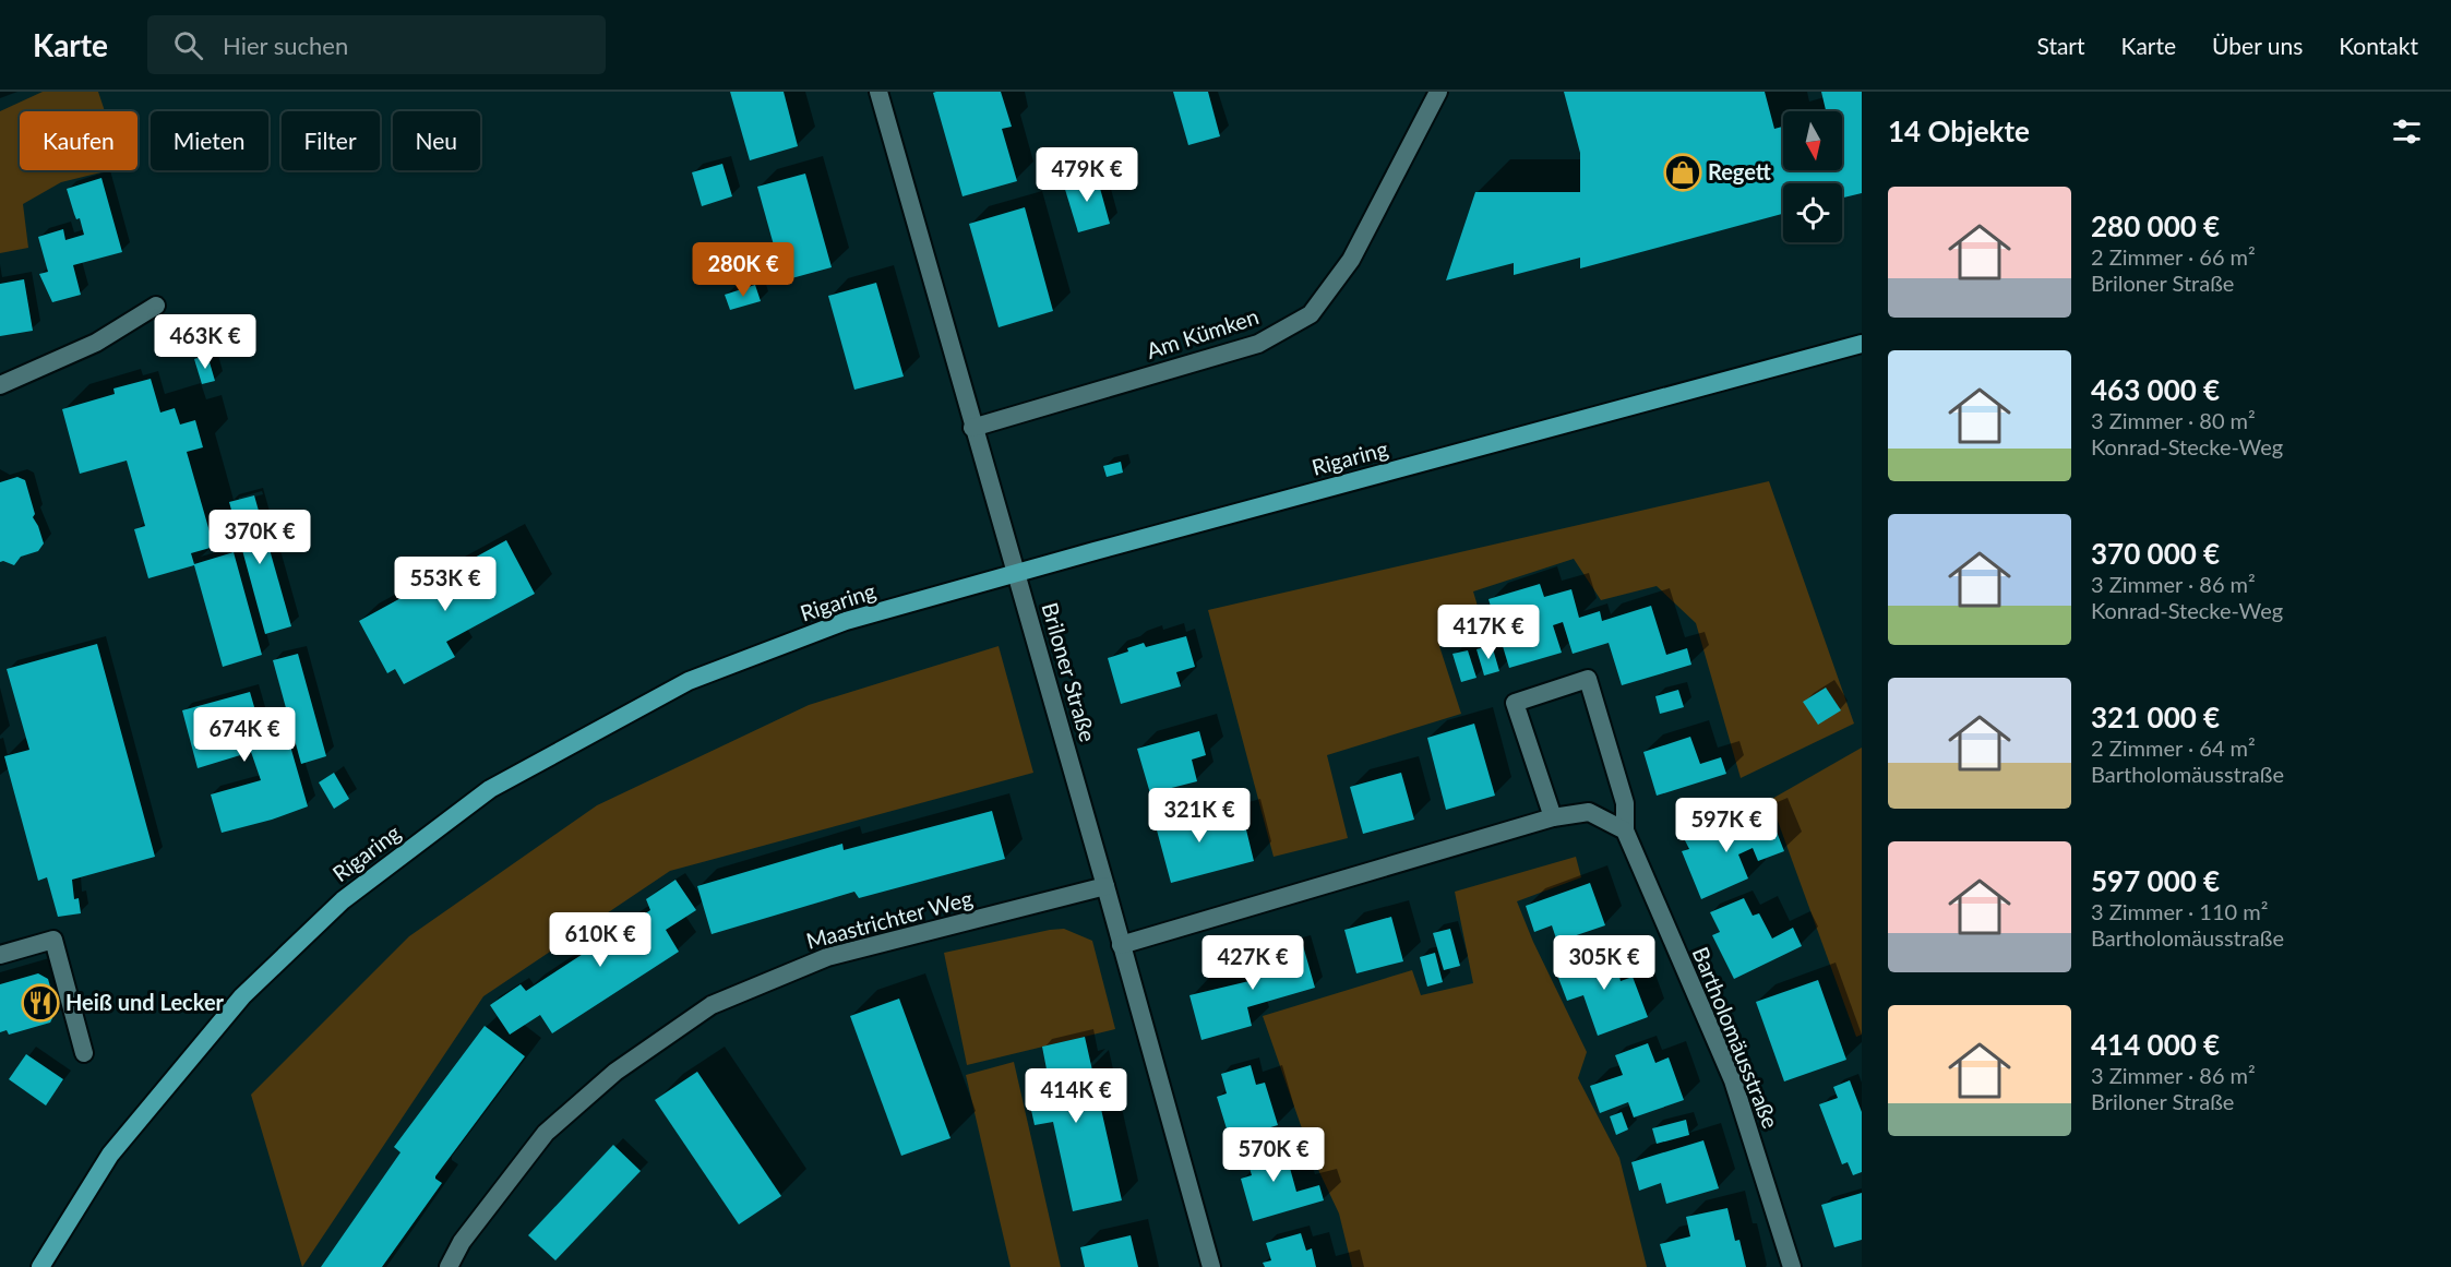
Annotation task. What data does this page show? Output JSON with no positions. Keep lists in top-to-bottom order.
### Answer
{
  "streets": {
    "main road": ["Rigaring"],
    "street": [
      "Am Kümken",
      "Briloner Straße",
      "Maastrichter Weg",
      "Bartholomäusstraße"
    ]
  },
  "crossings": [
    ["Am Kümken", "Briloner Straße"],
    ["Rigaring", "Briloner Straße"],
    ["Briloner Straße", "Maastrichter Weg"]
  ],
  "places": {
    "shop": ["Regett"],
    "restaurant": ["Heiß und Lecker"]
  },
  "north": "bottom",
  "page": {
    "header": "Karte",
    "search": "Hier suchen",
    "nav": [
      "Start",
      "Karte",
      "Über uns",
      "Kontakt"
    ],
    "heading": "14 Objekte",
    "chip": [
      "Kaufen",
      "Mieten",
      "Filter",
      "Neu"
    ],
    "price": [
      "479K €",
      "280K €",
      "463K €",
      "370K €",
      "553K €",
      "417K €",
      "674K €",
      "321K €",
      "597K €",
      "610K €",
      "427K €",
      "305K €",
      "414K €",
      "570K €"
    ],
    "list": [
      {
        "name": "280 000 €",
        "note": "2 Zimmer · 66 m² · Briloner Straße"
      },
      {
        "name": "463 000 €",
        "note": "3 Zimmer · 80 m² · Konrad-Stecke-Weg"
      },
      {
        "name": "370 000 €",
        "note": "3 Zimmer · 86 m² · Konrad-Stecke-Weg"
      },
      {
        "name": "321 000 €",
        "note": "2 Zimmer · 64 m² · Bartholomäusstraße"
      },
      {
        "name": "597 000 €",
        "note": "3 Zimmer · 110 m² · Bartholomäusstraße"
      },
      {
        "name": "414 000 €",
        "note": "3 Zimmer · 86 m² · Briloner Straße"
      }
    ]
  }
}
